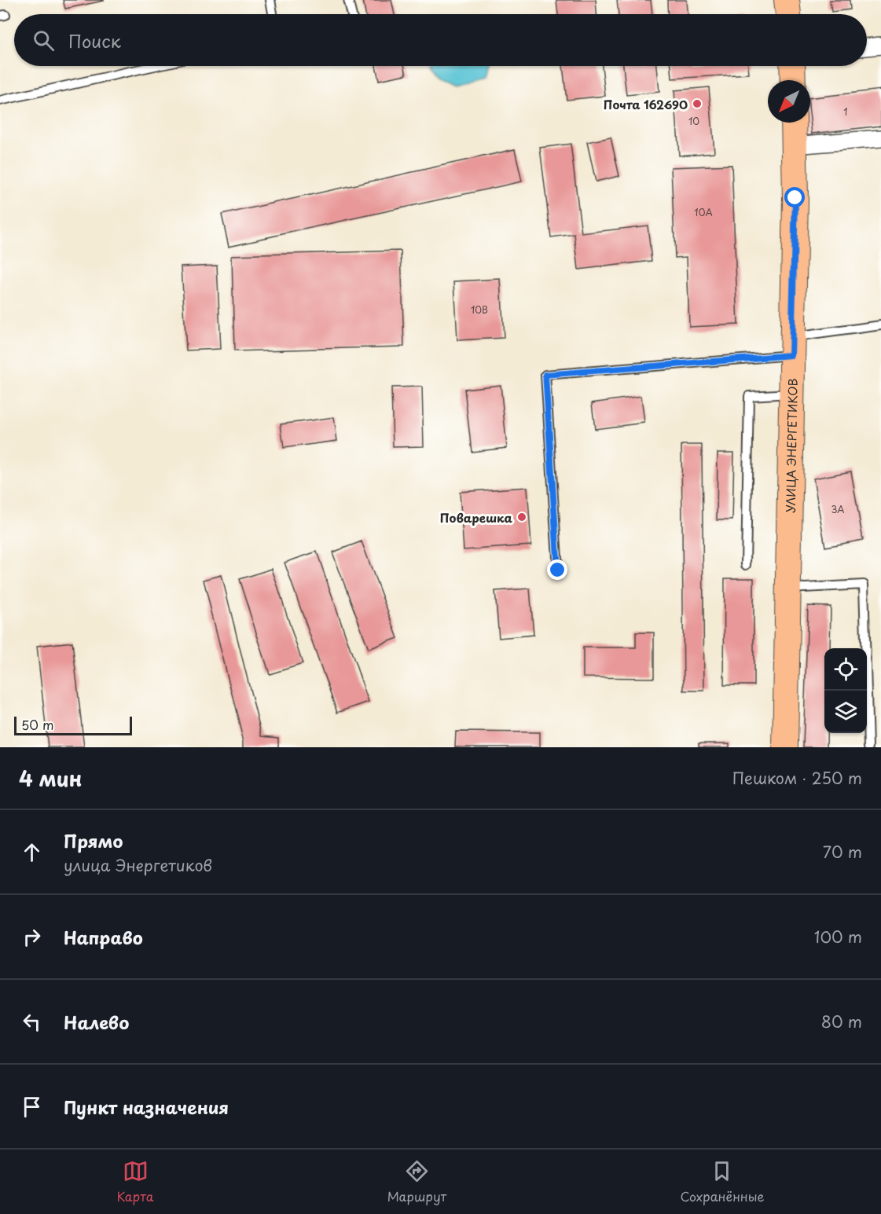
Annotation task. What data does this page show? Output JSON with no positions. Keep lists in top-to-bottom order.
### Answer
{
  "streets": {
    "main road": ["УЛИЦА ЭНЕРГЕТИКОВ"]
  },
  "places": ["Почта 162690", "Поварешка"],
  "house_numbers": [
    "1",
    "10",
    "10А",
    "10В",
    "3А"
  ],
  "scale_bar": "50 m",
  "north": "bottom left",
  "page": {
    "search": "Поиск",
    "scale": "50 m",
    "heading": ["4 мин", "Пешком · 250 m"],
    "list": [
      ["Прямо", "улица Энергетиков", "70 m"],
      ["Направо", "100 m"],
      ["Налево", "80 m"],
      "Пункт назначения"
    ],
    "nav": ["Карта", "Маршрут", "Сохранённые"]
  }
}
